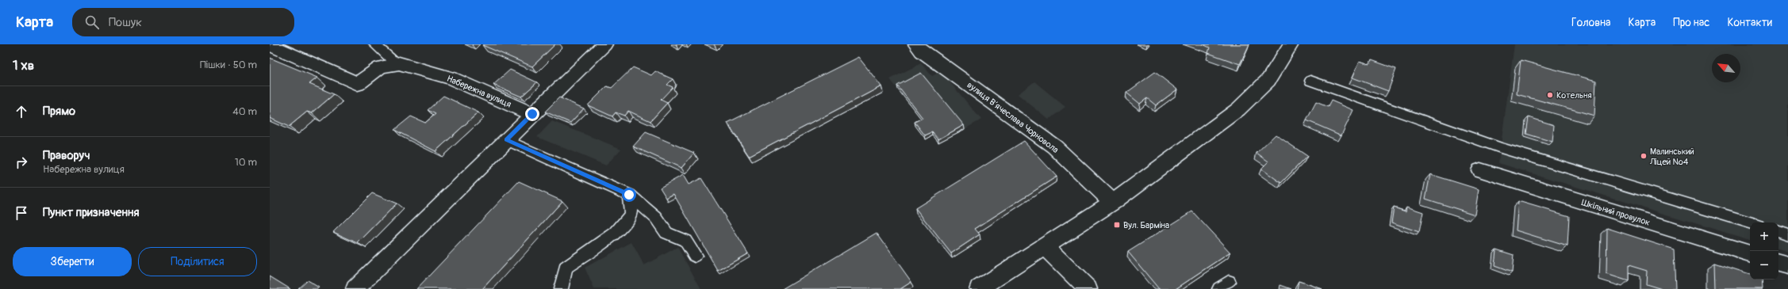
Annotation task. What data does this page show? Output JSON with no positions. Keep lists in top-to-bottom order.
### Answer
{
  "streets": {
    "street": ["Набережна вулиця", "вулиця Вʼячеслава Чорновола", "Шкільний провулок"]
  },
  "places": {
    "other": ["Котельня", "Малинський Ліцей №4"],
    "transit": ["Вул. Барміна"]
  },
  "north": "top left",
  "page": {
    "header": "Карта",
    "search": "Пошук",
    "nav": [
      "Головна",
      "Карта",
      "Про нас",
      "Контакти"
    ],
    "heading": ["1 хв", "Пішки · 50 m"],
    "list": [
      ["Прямо", "40 m"],
      ["Праворуч", "Набережна вулиця", "10 m"],
      "Пункт призначення"
    ],
    "map_buttons": ["+", "−"],
    "buttons": ["Зберегти", "Поділитися"]
  }
}
